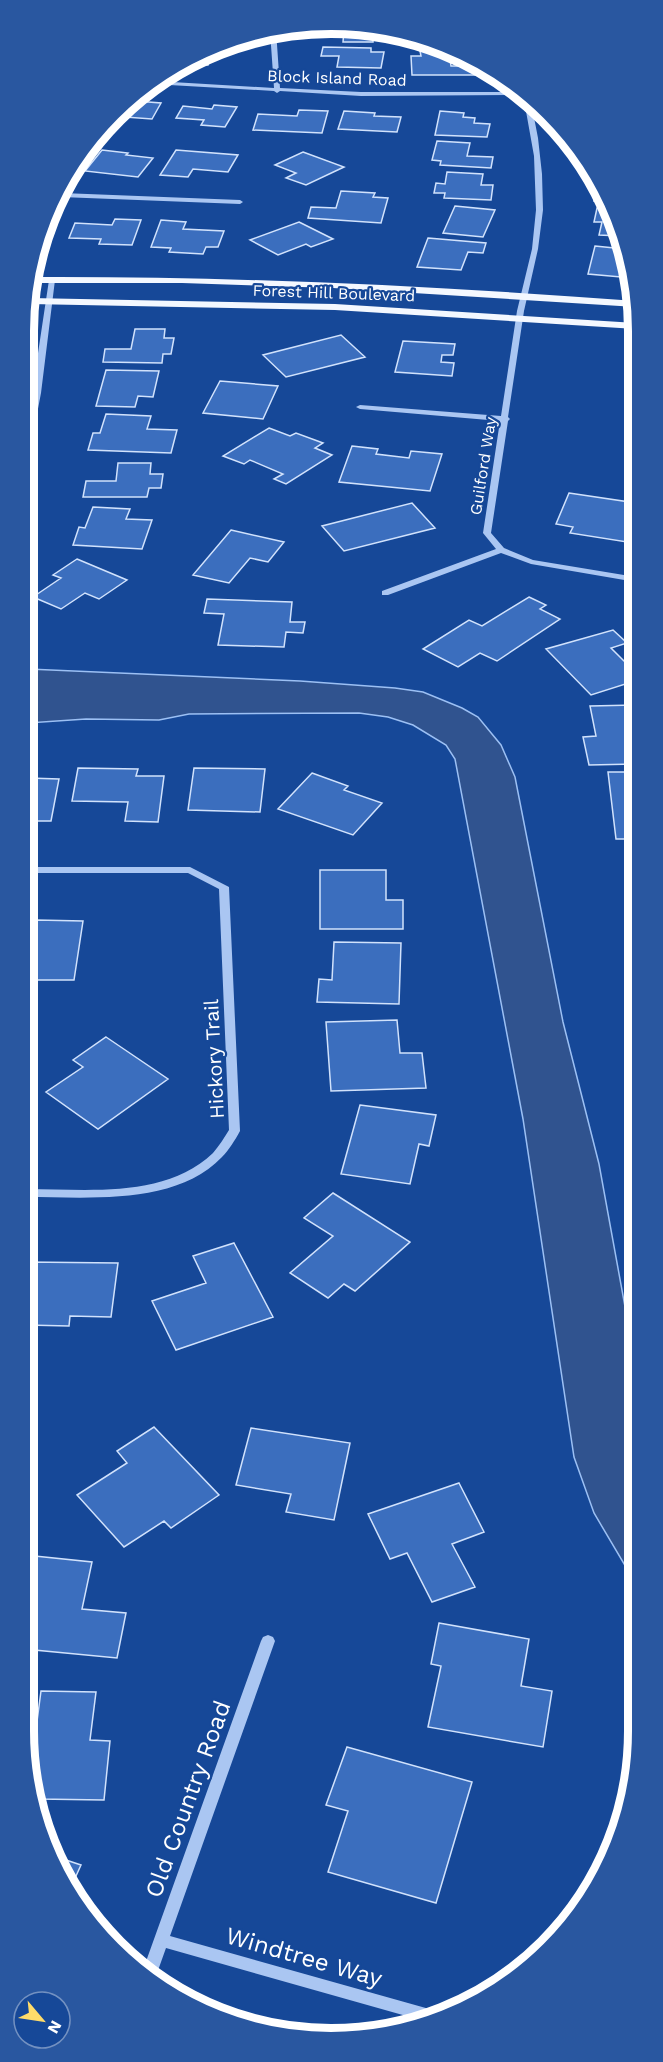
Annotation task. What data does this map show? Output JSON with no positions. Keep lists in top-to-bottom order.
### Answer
{
  "streets": {
    "main road": ["Forest Hill Boulevard"],
    "street": [
      "Block Island Road",
      "Guilford Way",
      "Hickory Trail",
      "Old Country Road",
      "Windtree Way"
    ]
  },
  "crossings": [
    ["Forest Hill Boulevard", "Guilford Way"],
    ["Old Country Road", "Windtree Way"]
  ],
  "north": "bottom right"
}
